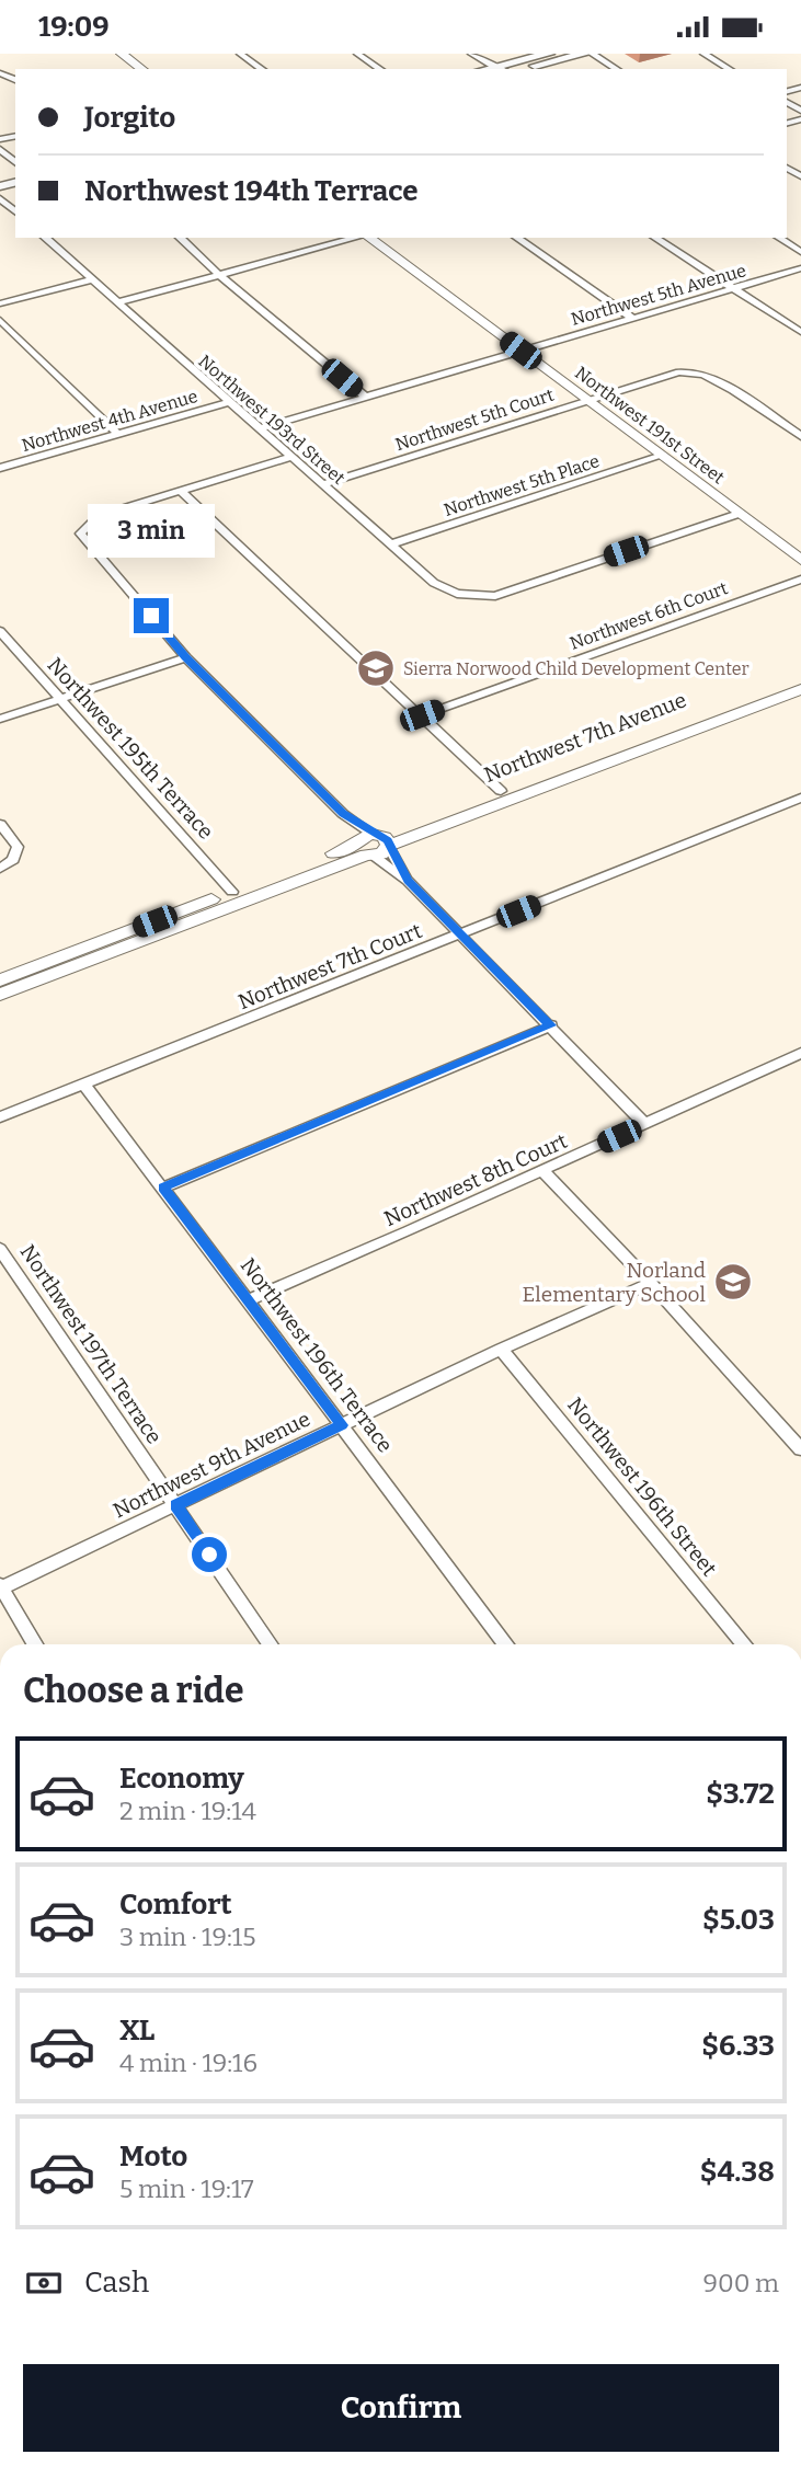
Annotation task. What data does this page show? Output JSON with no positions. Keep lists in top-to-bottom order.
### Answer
{
  "streets": {
    "street": [
      "Northwest 5th Avenue",
      "Northwest 193rd Street",
      "Northwest 5th Court",
      "Northwest 4th Avenue",
      "Northwest 191st Street",
      "Northwest 5th Place",
      "Northwest 6th Court",
      "Northwest 7th Avenue",
      "Northwest 195th Terrace",
      "Northwest 7th Court",
      "Northwest 8th Court",
      "Northwest 197th Terrace",
      "Northwest 196th Terrace",
      "Northwest 9th Avenue",
      "Northwest 196th Street"
    ]
  },
  "crossings": [
    ["Northwest 5th Avenue", "Northwest 193rd Street"],
    ["Northwest 5th Avenue", "Northwest 191st Street"],
    ["Northwest 193rd Street", "Northwest 5th Court"],
    ["Northwest 193rd Street", "Northwest 4th Avenue"],
    ["Northwest 193rd Street", "Northwest 191st Street"],
    ["Northwest 193rd Street", "Northwest 5th Place"],
    ["Northwest 5th Court", "Northwest 191st Street"],
    ["Northwest 191st Street", "Northwest 5th Place"],
    ["Northwest 7th Avenue", "Northwest 195th Terrace"],
    ["Northwest 7th Court", "Northwest 196th Terrace"],
    ["Northwest 8th Court", "Northwest 196th Terrace"],
    ["Northwest 197th Terrace", "Northwest 9th Avenue"],
    ["Northwest 196th Terrace", "Northwest 9th Avenue"],
    ["Northwest 9th Avenue", "Northwest 196th Street"]
  ],
  "places": {
    "school or university": ["Sierra Norwood Child Development Center", "Norland Elementary School"]
  },
  "page": {
    "status": "19:09",
    "banner": ["Jorgito", "Northwest 194th Terrace"],
    "bubble": "3 min",
    "heading": "Choose a ride",
    "list": [
      {
        "name": "Economy",
        "note": "2 min · 19:14",
        "value": "$3.72"
      },
      {
        "name": "Comfort",
        "note": "3 min · 19:15",
        "value": "$5.03"
      },
      {
        "name": "XL",
        "note": "4 min · 19:16",
        "value": "$6.33"
      },
      {
        "name": "Moto",
        "note": "5 min · 19:17",
        "value": "$4.38"
      }
    ],
    "pay": ["Cash", "900 m"],
    "buttons": "Confirm"
  }
}
